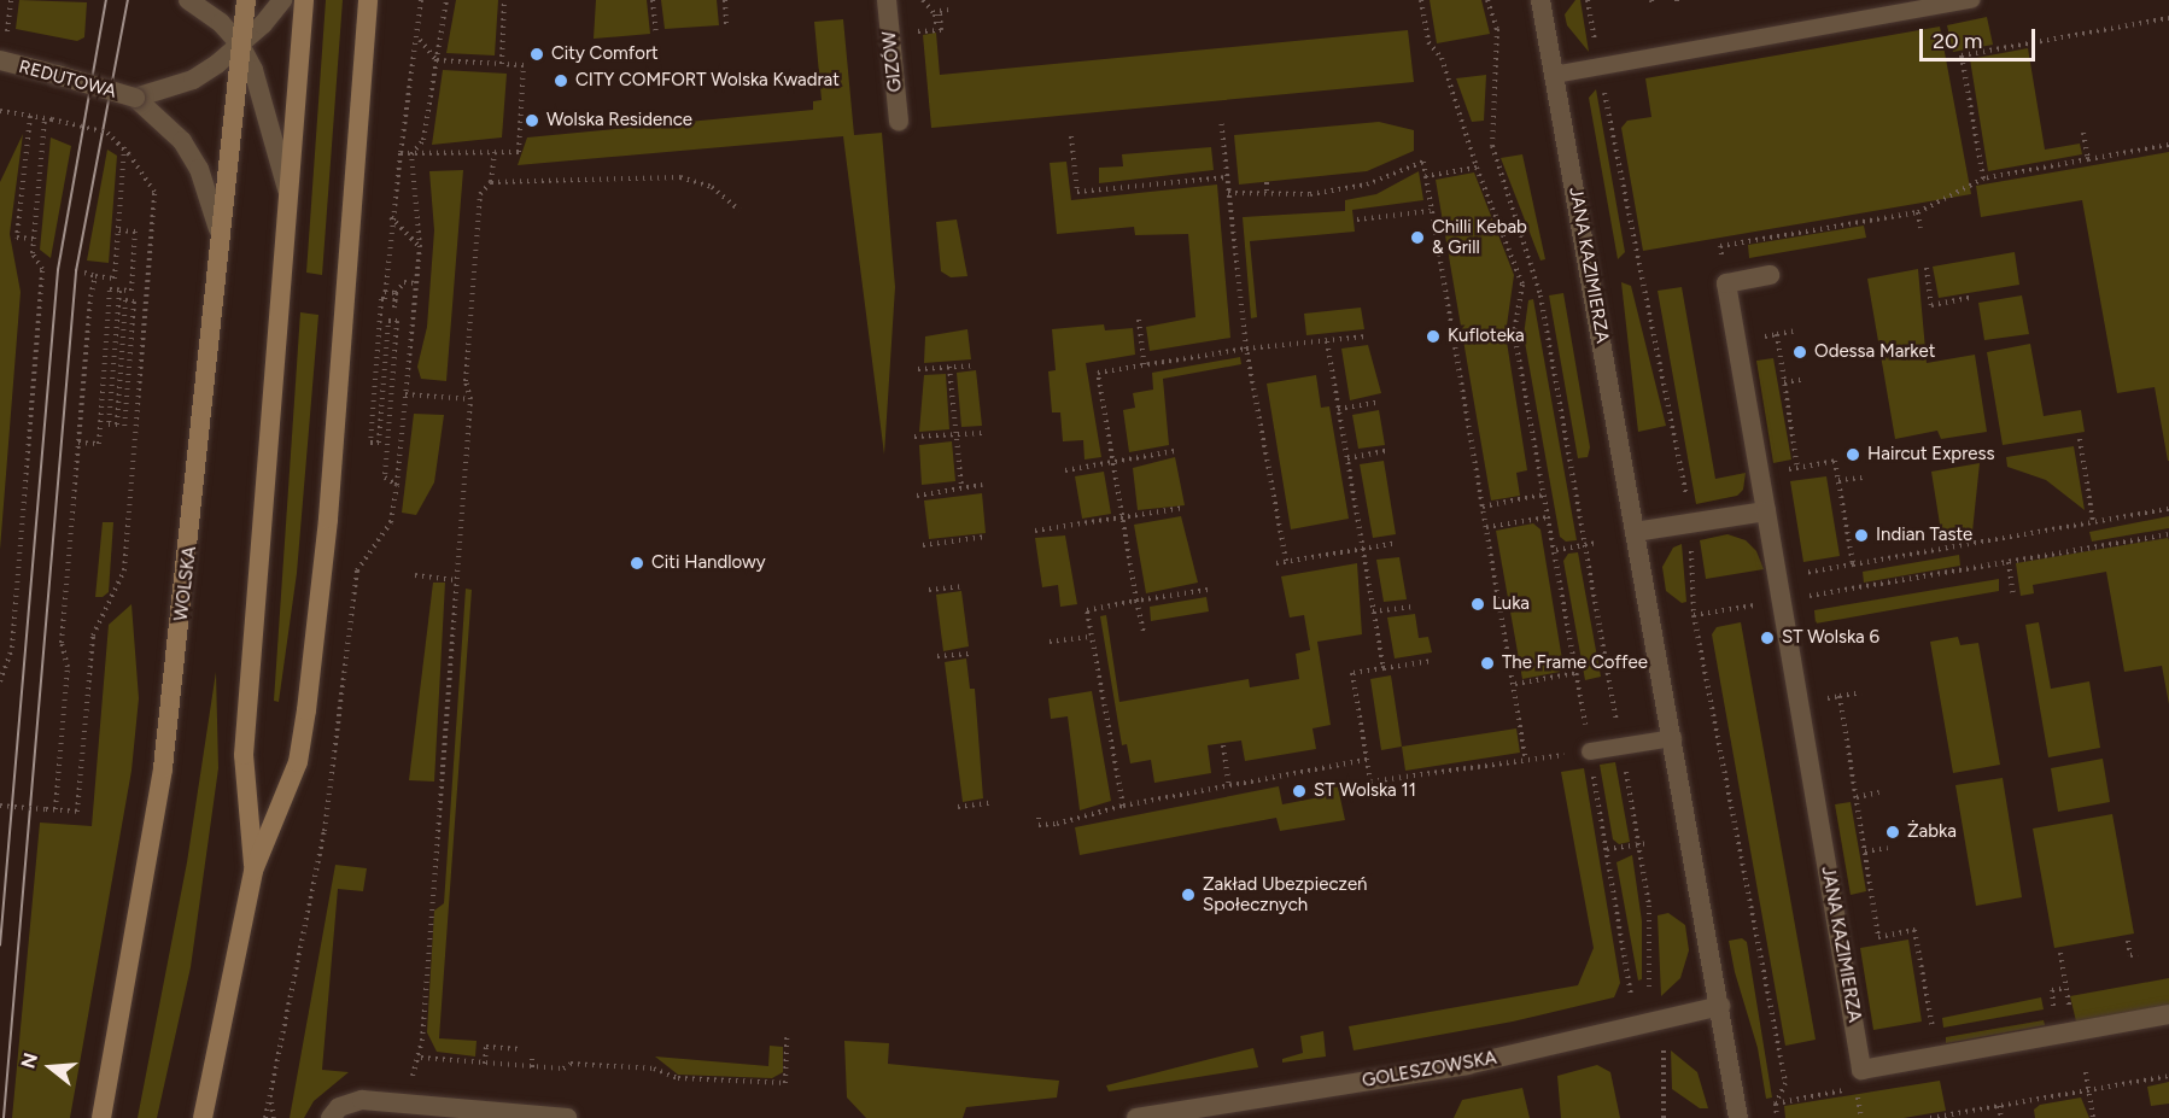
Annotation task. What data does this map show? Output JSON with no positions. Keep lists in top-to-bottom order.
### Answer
{
  "streets": {
    "main road": ["WOLSKA"],
    "street": [
      "GIZÓW",
      "REDUTOWA",
      "JANA KAZIMIERZA",
      "GOLESZOWSKA"
    ]
  },
  "crossings": [
    ["REDUTOWA", "WOLSKA"],
    ["JANA KAZIMIERZA", "GOLESZOWSKA"]
  ],
  "places": [
    "City Comfort",
    "CITY COMFORT Wolska Kwadrat",
    "Wolska Residence",
    "Chilli Kebab & Grill",
    "Kufloteka",
    "Odessa Market",
    "Haircut Express",
    "Indian Taste",
    "Citi Handlowy",
    "Luka",
    "ST Wolska 6",
    "The Frame Coffee",
    "ST Wolska 11",
    "Żabka",
    "Zakład Ubezpieczeń Społecznych"
  ],
  "scale_bar": "20 m",
  "north": "left"
}
